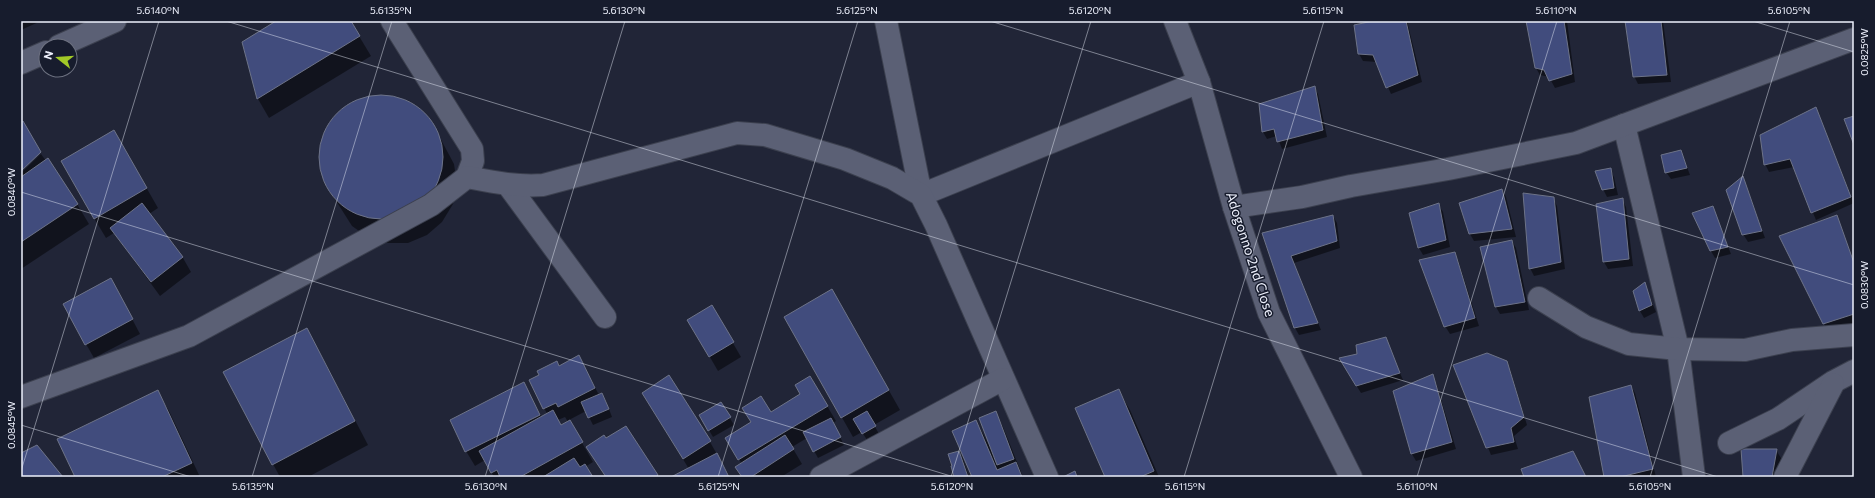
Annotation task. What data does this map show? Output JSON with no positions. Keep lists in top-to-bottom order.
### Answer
{
  "streets": {
    "street": ["Adogonno 2nd Close"]
  },
  "north": "left",
  "coordinates": [
    "5.6140°N",
    "5.6135°N",
    "5.6130°N",
    "5.6125°N",
    "5.6120°N",
    "5.6115°N",
    "5.6110°N",
    "5.6105°N",
    "0.0825°W",
    "0.0840°W",
    "0.0830°W",
    "0.0845°W"
  ]
}
